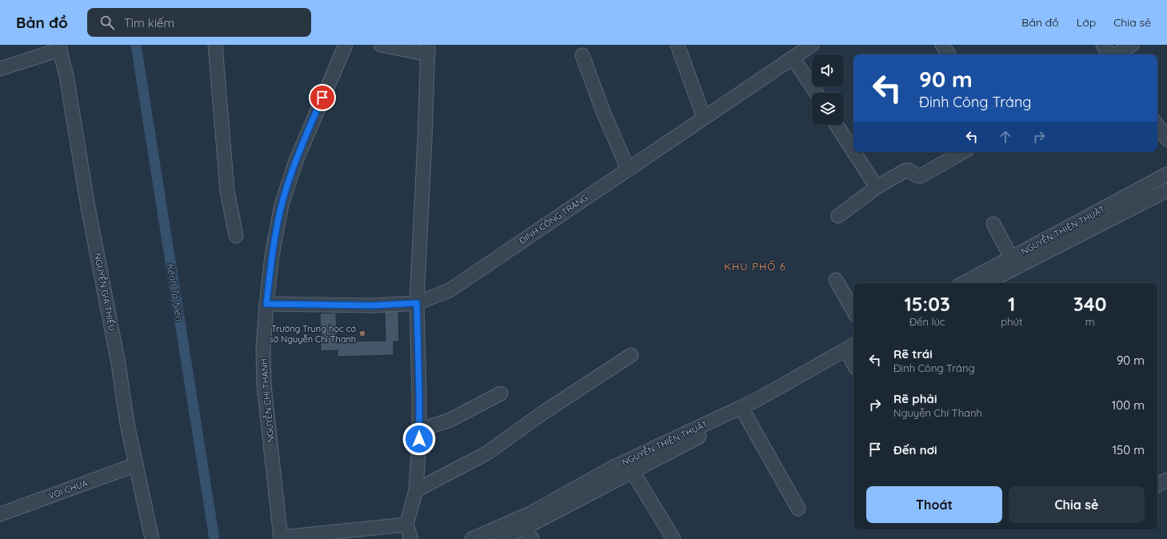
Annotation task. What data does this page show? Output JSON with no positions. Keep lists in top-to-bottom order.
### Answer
{
  "streets": {
    "street": [
      "ĐINH CÔNG TRÁNG",
      "NGUYỄN THIỆN THUẬT",
      "NGUYỄN GIA THIỀU",
      "NGUYỄN CHÍ THANH",
      "VOI CHÙA"
    ]
  },
  "crossings": [
    ["ĐINH CÔNG TRÁNG", "NGUYỄN CHÍ THANH"],
    ["NGUYỄN GIA THIỀU", "VOI CHÙA"]
  ],
  "districts": ["KHU PHỐ 6"],
  "water": ["Kênh Tà Niên"],
  "places": ["Trường Trung học cơ sở Nguyễn Chí Thanh"],
  "page": {
    "header": "Bản đồ",
    "search": "Tìm kiếm",
    "nav": ["Bản đồ", "Lớp", "Chia sẻ"],
    "turn": ["90 m", "Đinh Công Tráng"],
    "eta": [
      "15:03",
      "Đến lúc",
      "1",
      "phút",
      "340",
      "m"
    ],
    "list": [
      {
        "name": "Rẽ trái",
        "note": "Đinh Công Tráng",
        "value": "90 m"
      },
      {
        "name": "Rẽ phải",
        "note": "Nguyễn Chí Thanh",
        "value": "100 m"
      },
      {
        "name": "Đến nơi",
        "value": "150 m"
      }
    ],
    "buttons": ["Thoát", "Chia sẻ"]
  }
}
